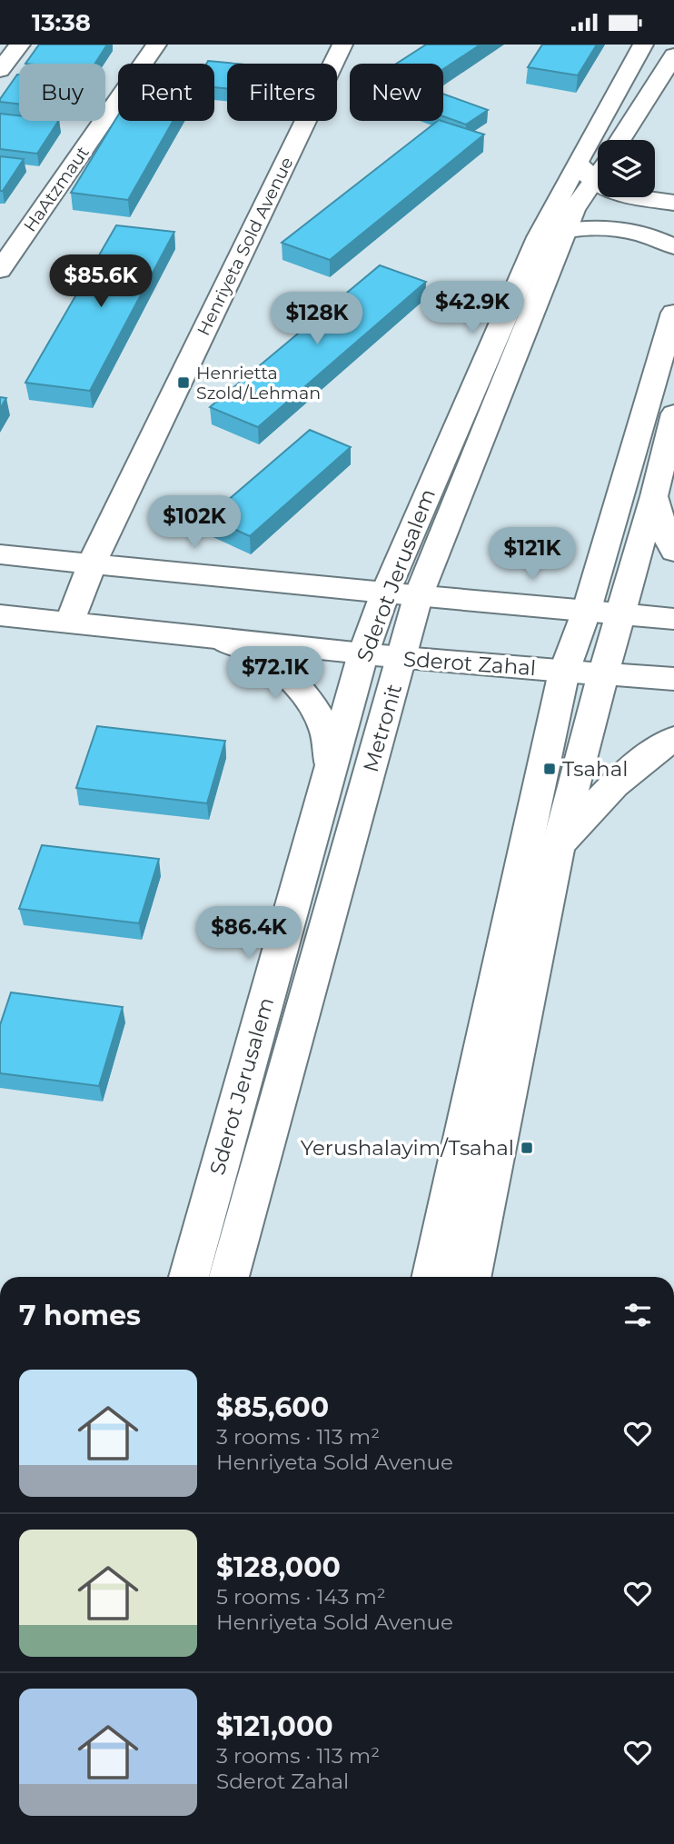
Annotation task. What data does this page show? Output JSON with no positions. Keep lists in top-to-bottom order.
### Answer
{
  "streets": {
    "main road": [
      "HaAtzmaut",
      "Henriyeta Sold Avenue",
      "Sderot Jerusalem",
      "Sderot Zahal",
      "Metronit"
    ]
  },
  "crossings": [
    ["Henriyeta Sold Avenue", "Sderot Zahal"],
    ["Sderot Jerusalem", "Sderot Zahal"],
    ["Sderot Jerusalem", "Metronit"],
    ["Sderot Zahal", "Metronit"]
  ],
  "places": {
    "transit": ["Henrietta Szold/Lehman", "Tsahal", "Yerushalayim/Tsahal"]
  },
  "page": {
    "status": "13:38",
    "chip": [
      "Buy",
      "Rent",
      "Filters",
      "New"
    ],
    "price": [
      "$85.6K",
      "$42.9K",
      "$128K",
      "$102K",
      "$121K",
      "$72.1K",
      "$86.4K"
    ],
    "heading": "7 homes",
    "list": [
      {
        "name": "$85,600",
        "note": "3 rooms · 113 m² · Henriyeta Sold Avenue"
      },
      {
        "name": "$128,000",
        "note": "5 rooms · 143 m² · Henriyeta Sold Avenue"
      },
      {
        "name": "$121,000",
        "note": "3 rooms · 113 m² · Sderot Zahal"
      }
    ]
  }
}
